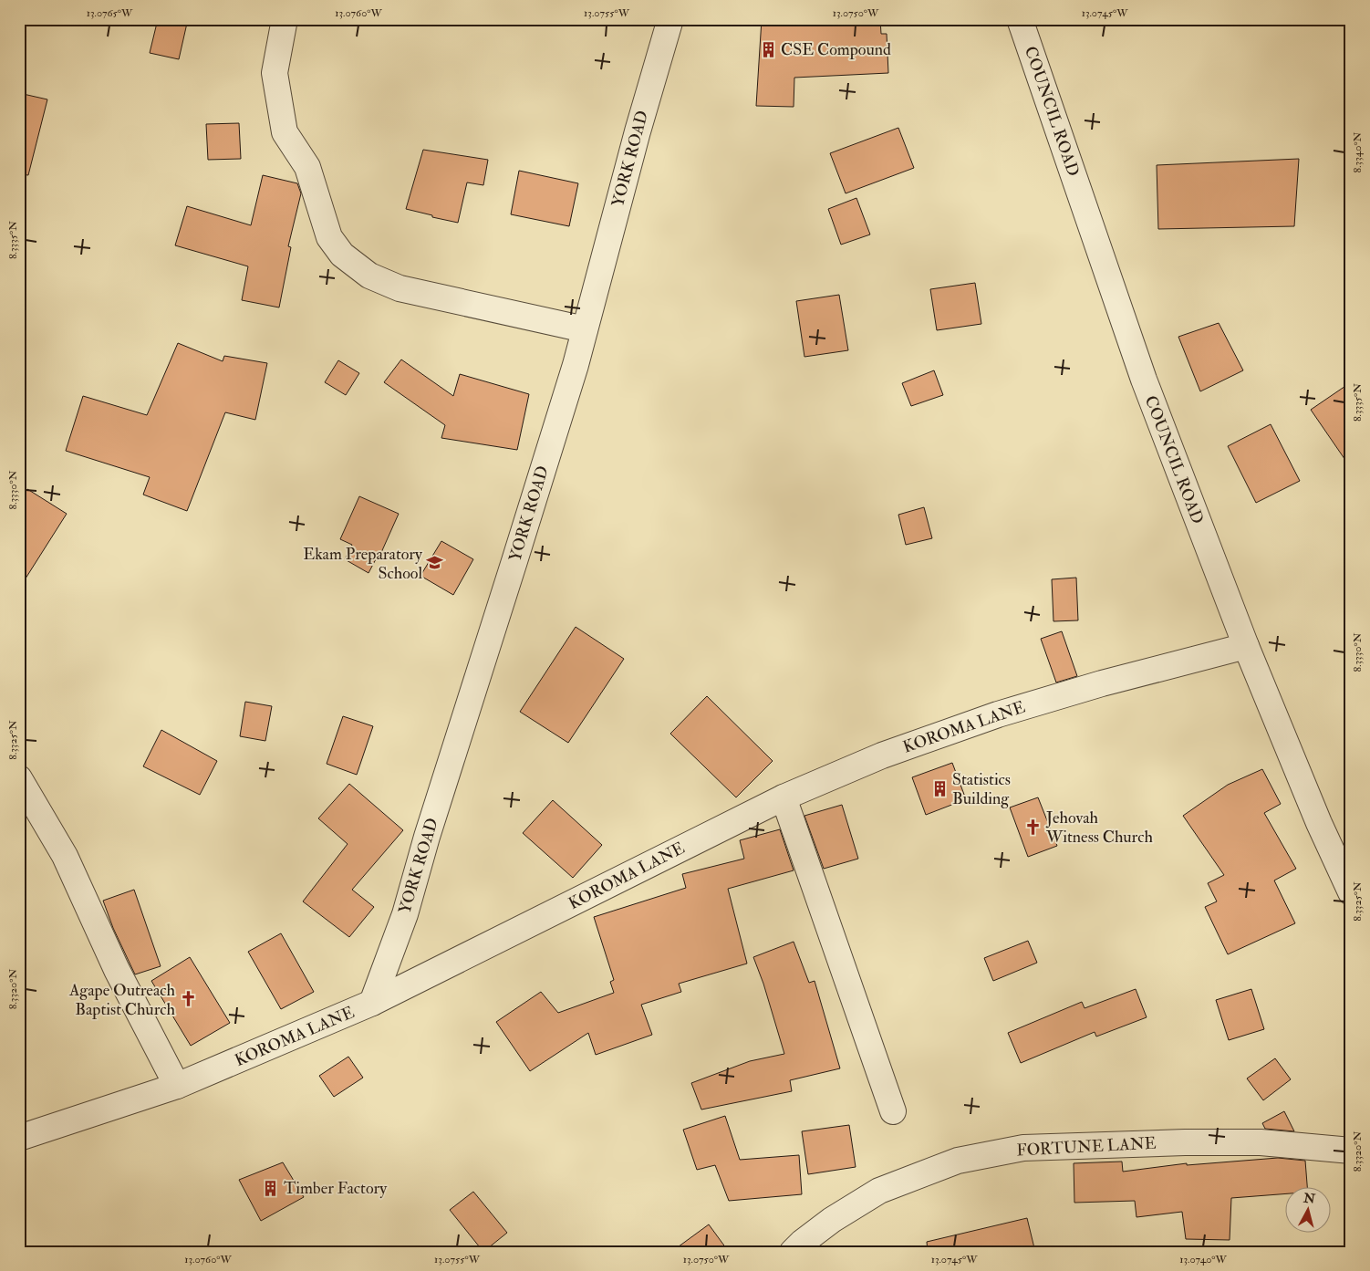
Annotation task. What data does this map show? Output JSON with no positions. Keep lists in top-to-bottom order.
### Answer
{
  "streets": {
    "street": [
      "COUNCIL ROAD",
      "YORK ROAD",
      "KOROMA LANE",
      "FORTUNE LANE"
    ]
  },
  "crossings": [
    ["COUNCIL ROAD", "KOROMA LANE"],
    ["YORK ROAD", "KOROMA LANE"]
  ],
  "places": {
    "building": ["CSE Compound", "Statistics Building", "Timber Factory"],
    "school or university": ["Ekam Preparatory School"],
    "church": ["Jehovah Witness Church", "Agape Outreach Baptist Church"]
  },
  "north": "top",
  "coordinates": [
    "13.0765°W",
    "13.0760°W",
    "13.0755°W",
    "13.0750°W",
    "13.0745°W",
    "8.3340°N",
    "8.3335°N",
    "8.3330°N",
    "8.3325°N",
    "8.3320°N",
    "13.0740°W"
  ]
}
